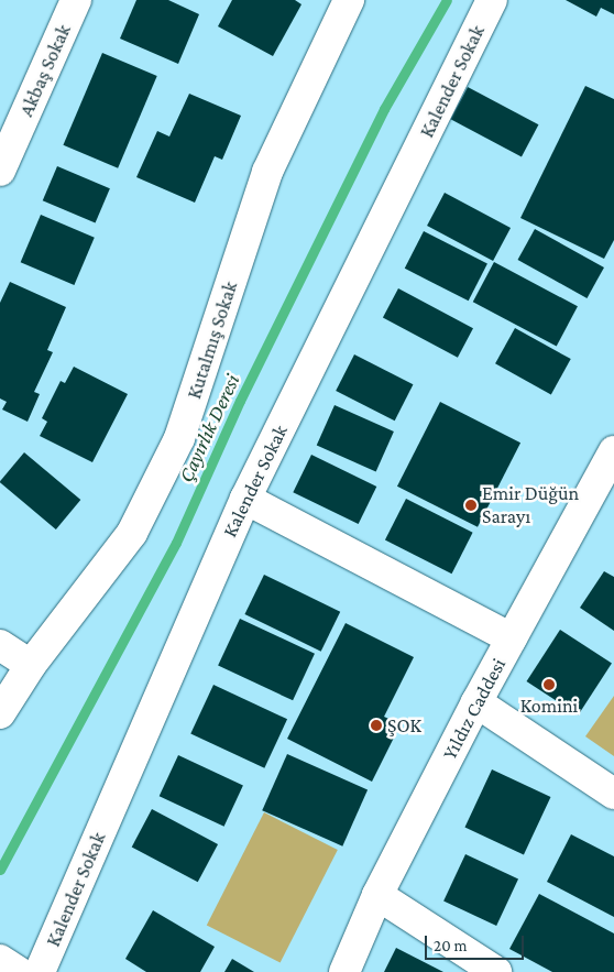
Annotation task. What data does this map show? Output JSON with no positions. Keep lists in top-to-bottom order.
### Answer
{
  "streets": {
    "street": [
      "Akbaş Sokak",
      "Kalender Sokak",
      "Kutalmış Sokak",
      "Yıldız Caddesi"
    ]
  },
  "water": ["Çayırlık Deresi"],
  "places": ["Emir Düğün Sarayı", "Komini", "ŞOK"],
  "scale_bar": "20 m"
}
